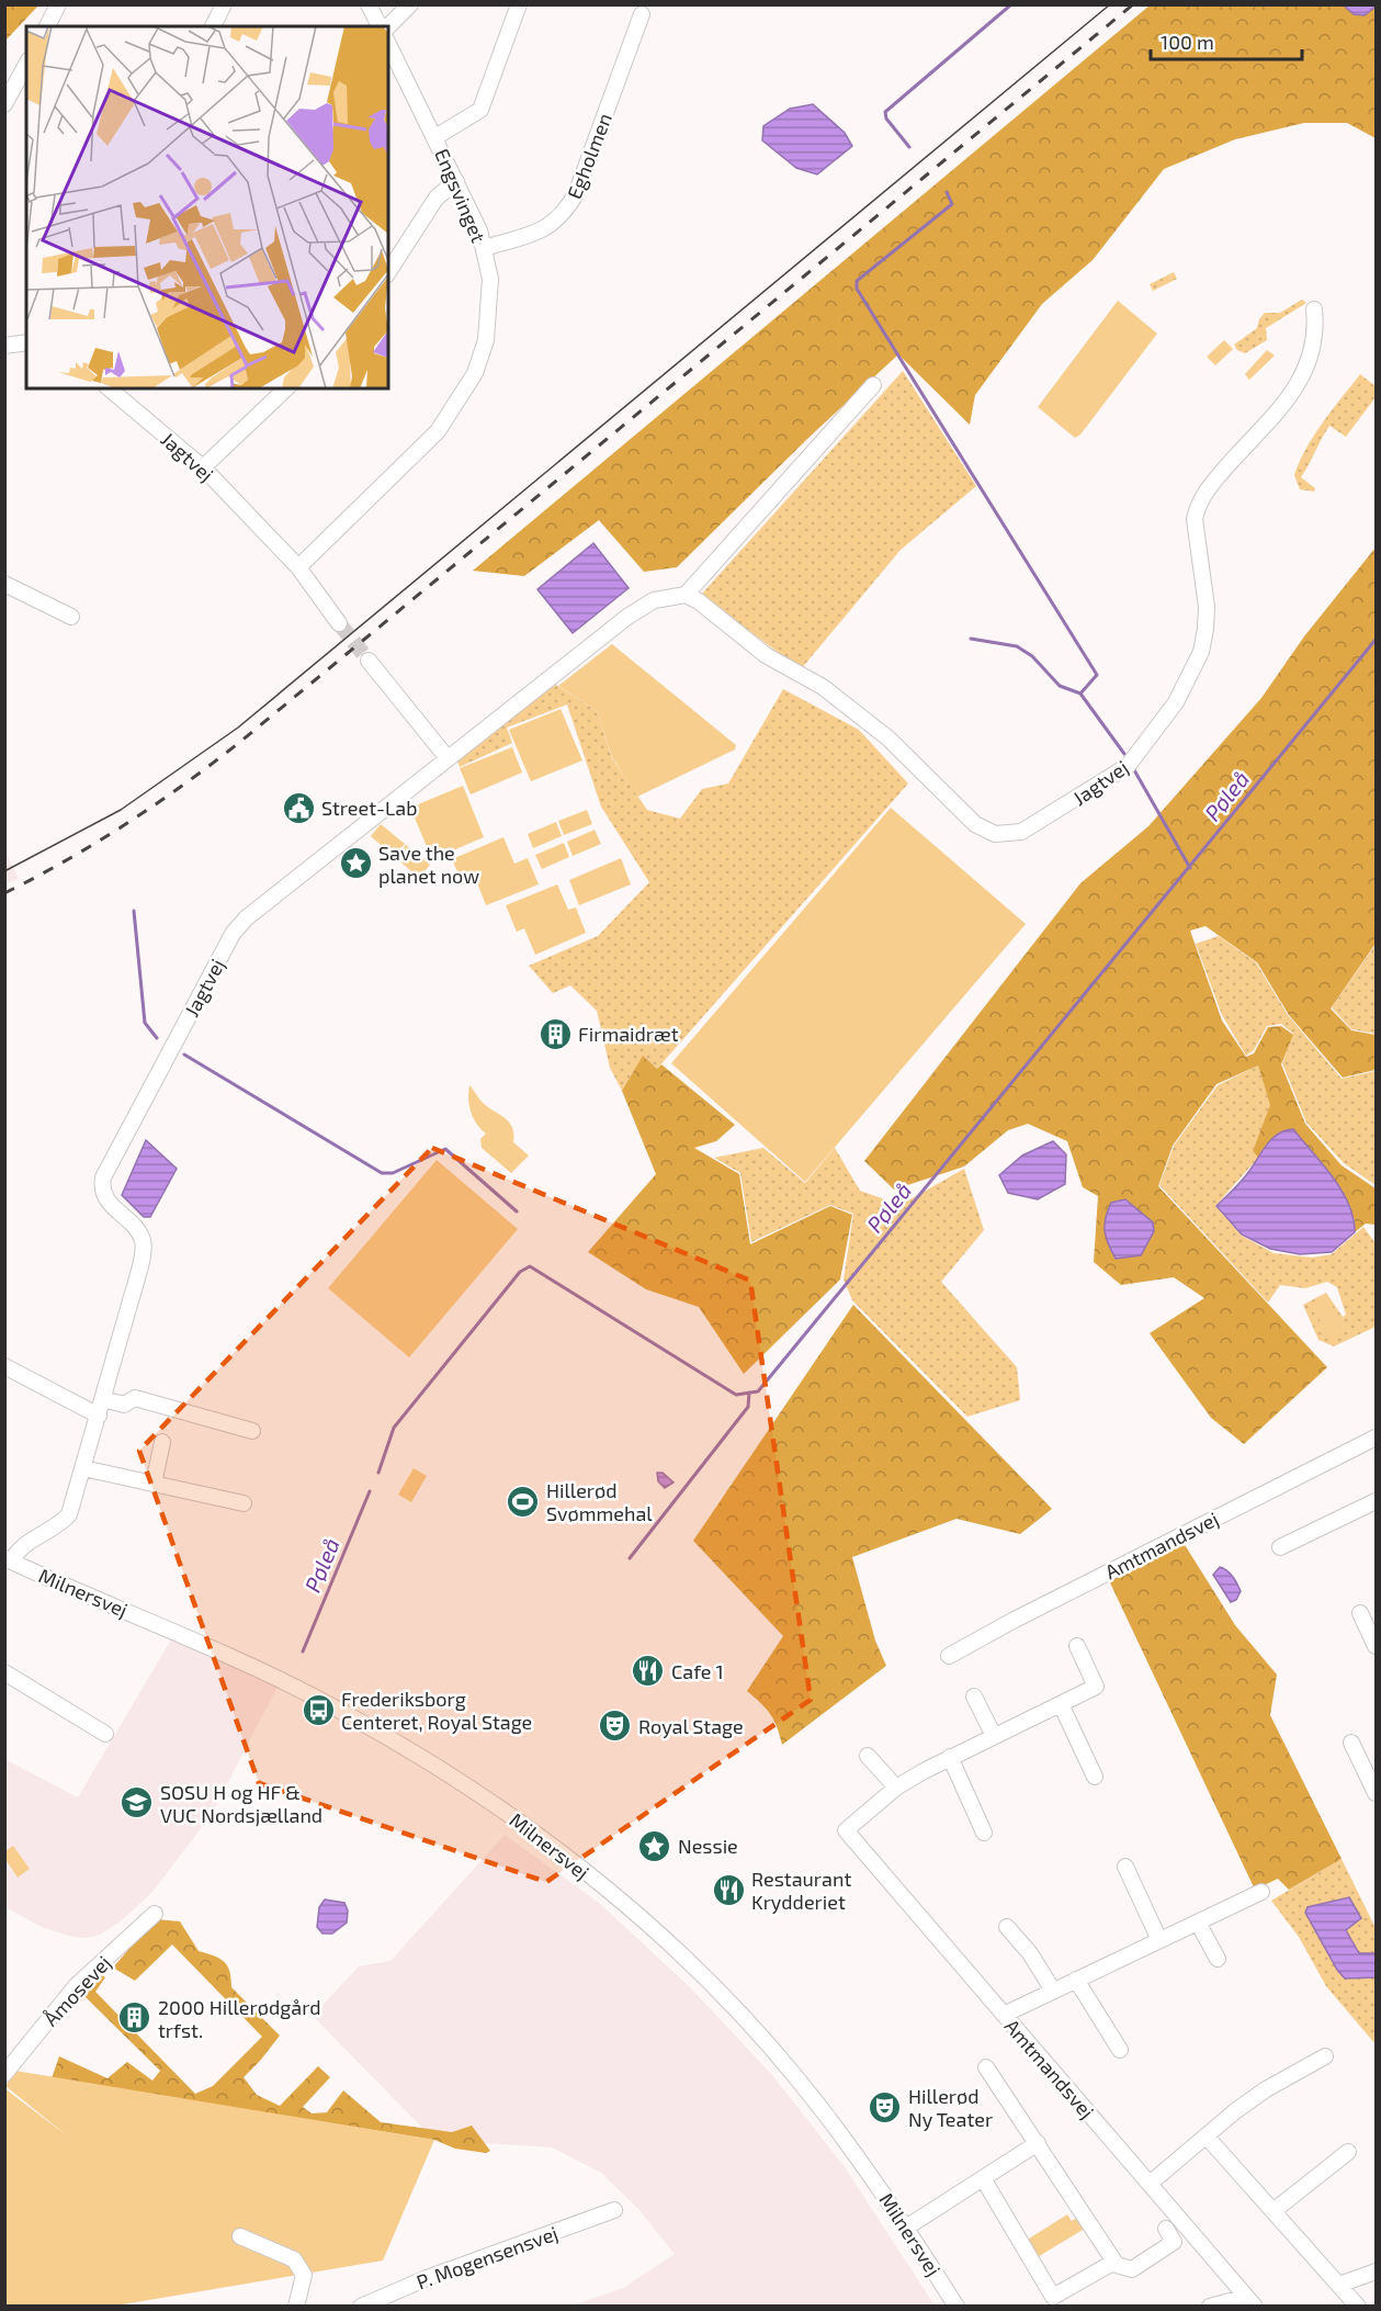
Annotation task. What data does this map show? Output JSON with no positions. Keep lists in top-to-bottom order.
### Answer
{
  "streets": {
    "street": [
      "Egholmen",
      "Engsvinget",
      "Jagtvej",
      "Amtmandsvej",
      "Milnersvej",
      "Åmosevej",
      "P. Mogensensvej"
    ]
  },
  "crossings": [
    ["Egholmen", "Engsvinget"],
    ["Engsvinget", "Jagtvej"]
  ],
  "water": ["Pøleå"],
  "places": {
    "public building": ["Street-Lab"],
    "place": ["Save the planet now", "Nessie"],
    "building": ["Firmaidræt", "2000 Hillerødgård trfst."],
    "sports": ["Hillerød Svømmehal"],
    "restaurant": ["Cafe 1", "Restaurant Krydderiet"],
    "bus stop": ["Frederiksborg Centeret, Royal Stage"],
    "theatre": ["Royal Stage", "Hillerød Ny Teater"],
    "school or university": ["SOSU H og HF & VUC Nordsjælland"]
  },
  "scale_bar": "100 m"
}
